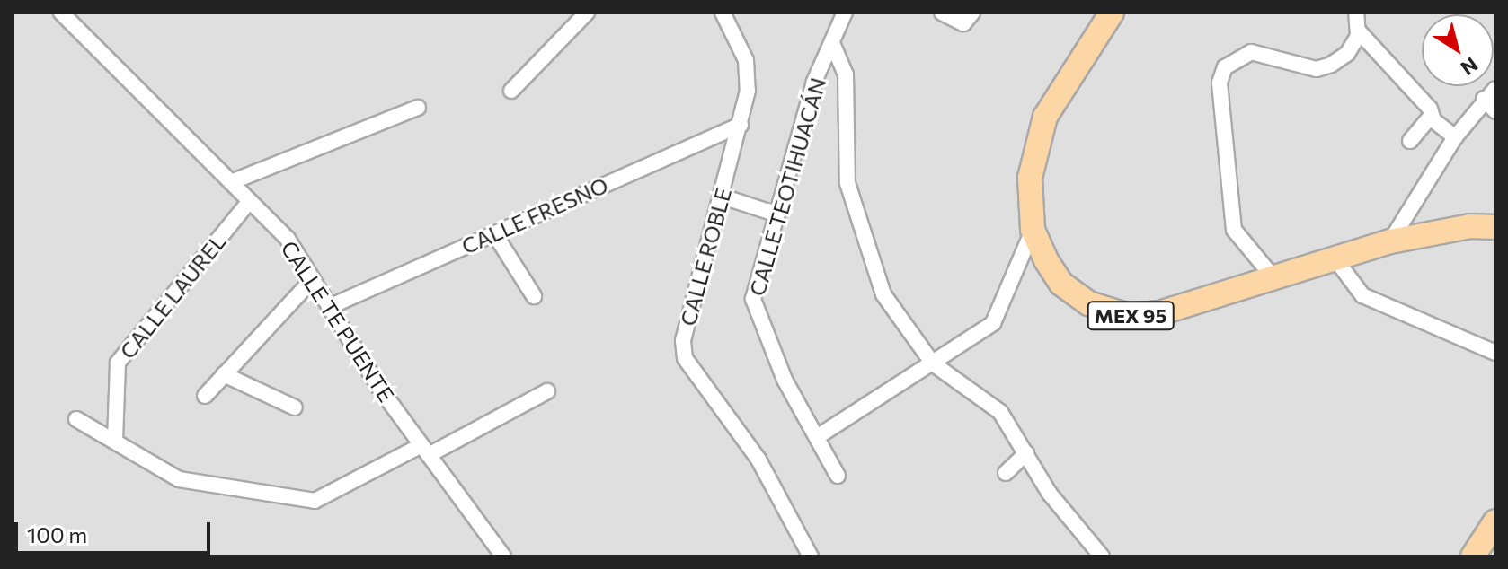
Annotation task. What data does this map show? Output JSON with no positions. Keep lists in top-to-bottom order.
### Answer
{
  "streets": {
    "main road": ["MEX 95"],
    "street": [
      "CALLE TEOTIHUACÁN",
      "CALLE FRESNO",
      "CALLE ROBLE",
      "CALLE LAUREL",
      "CALLE TE PUENTE"
    ]
  },
  "crossings": [
    ["CALLE FRESNO", "CALLE ROBLE"],
    ["CALLE FRESNO", "CALLE TE PUENTE"],
    ["CALLE LAUREL", "CALLE TE PUENTE"]
  ],
  "scale_bar": "100 m",
  "north": "bottom right"
}
